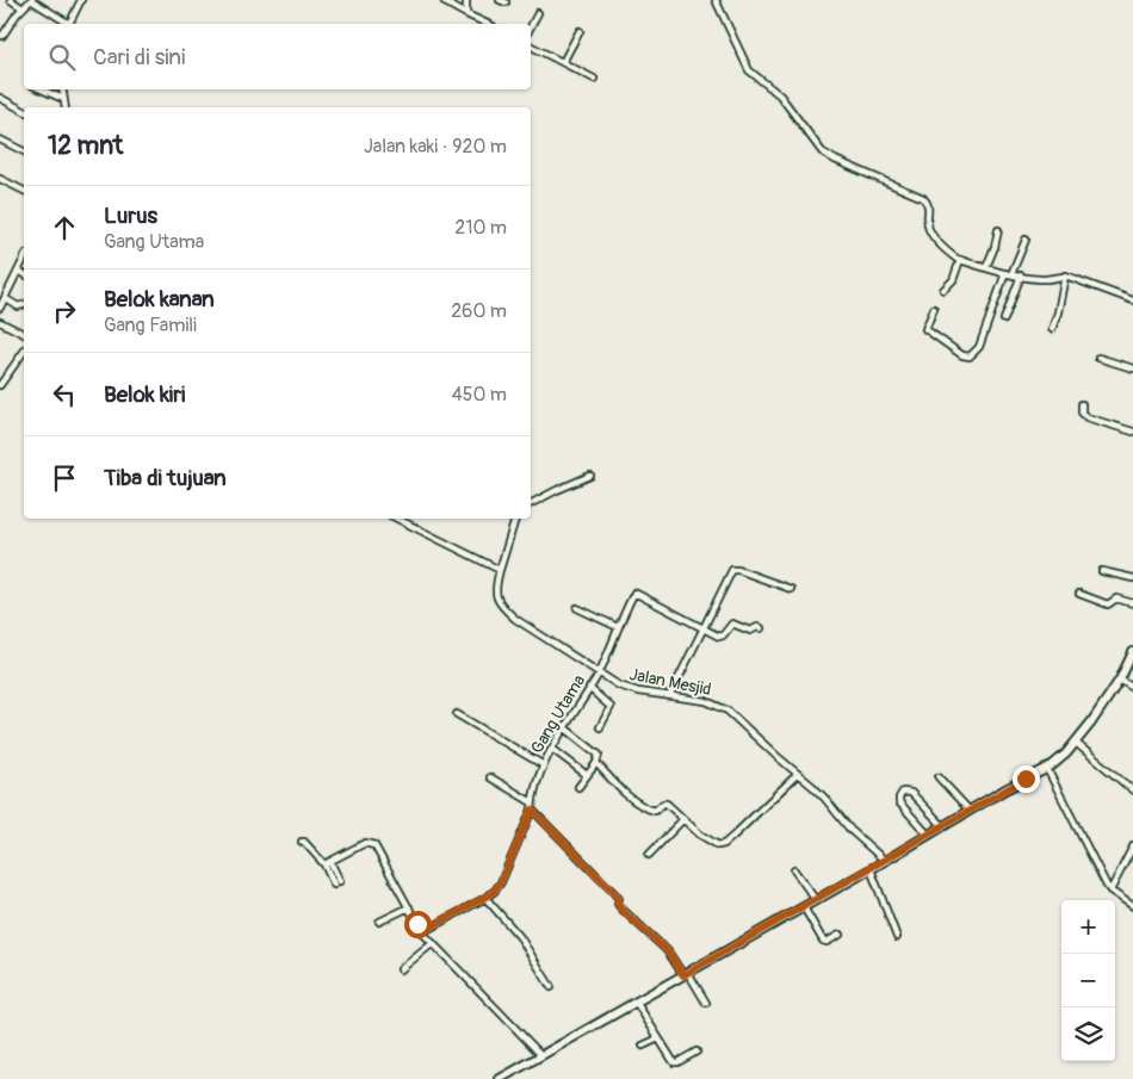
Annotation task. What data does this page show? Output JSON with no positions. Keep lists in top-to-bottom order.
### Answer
{
  "streets": {
    "street": ["Jalan Mesjid", "Gang Utama"]
  },
  "crossings": [
    ["Jalan Mesjid", "Gang Utama"]
  ],
  "page": {
    "search": "Cari di sini",
    "heading": ["12 mnt", "Jalan kaki · 920 m"],
    "list": [
      ["Lurus", "Gang Utama", "210 m"],
      ["Belok kanan", "Gang Famili", "260 m"],
      ["Belok kiri", "450 m"],
      "Tiba di tujuan"
    ],
    "map_buttons": ["+", "−"]
  }
}
